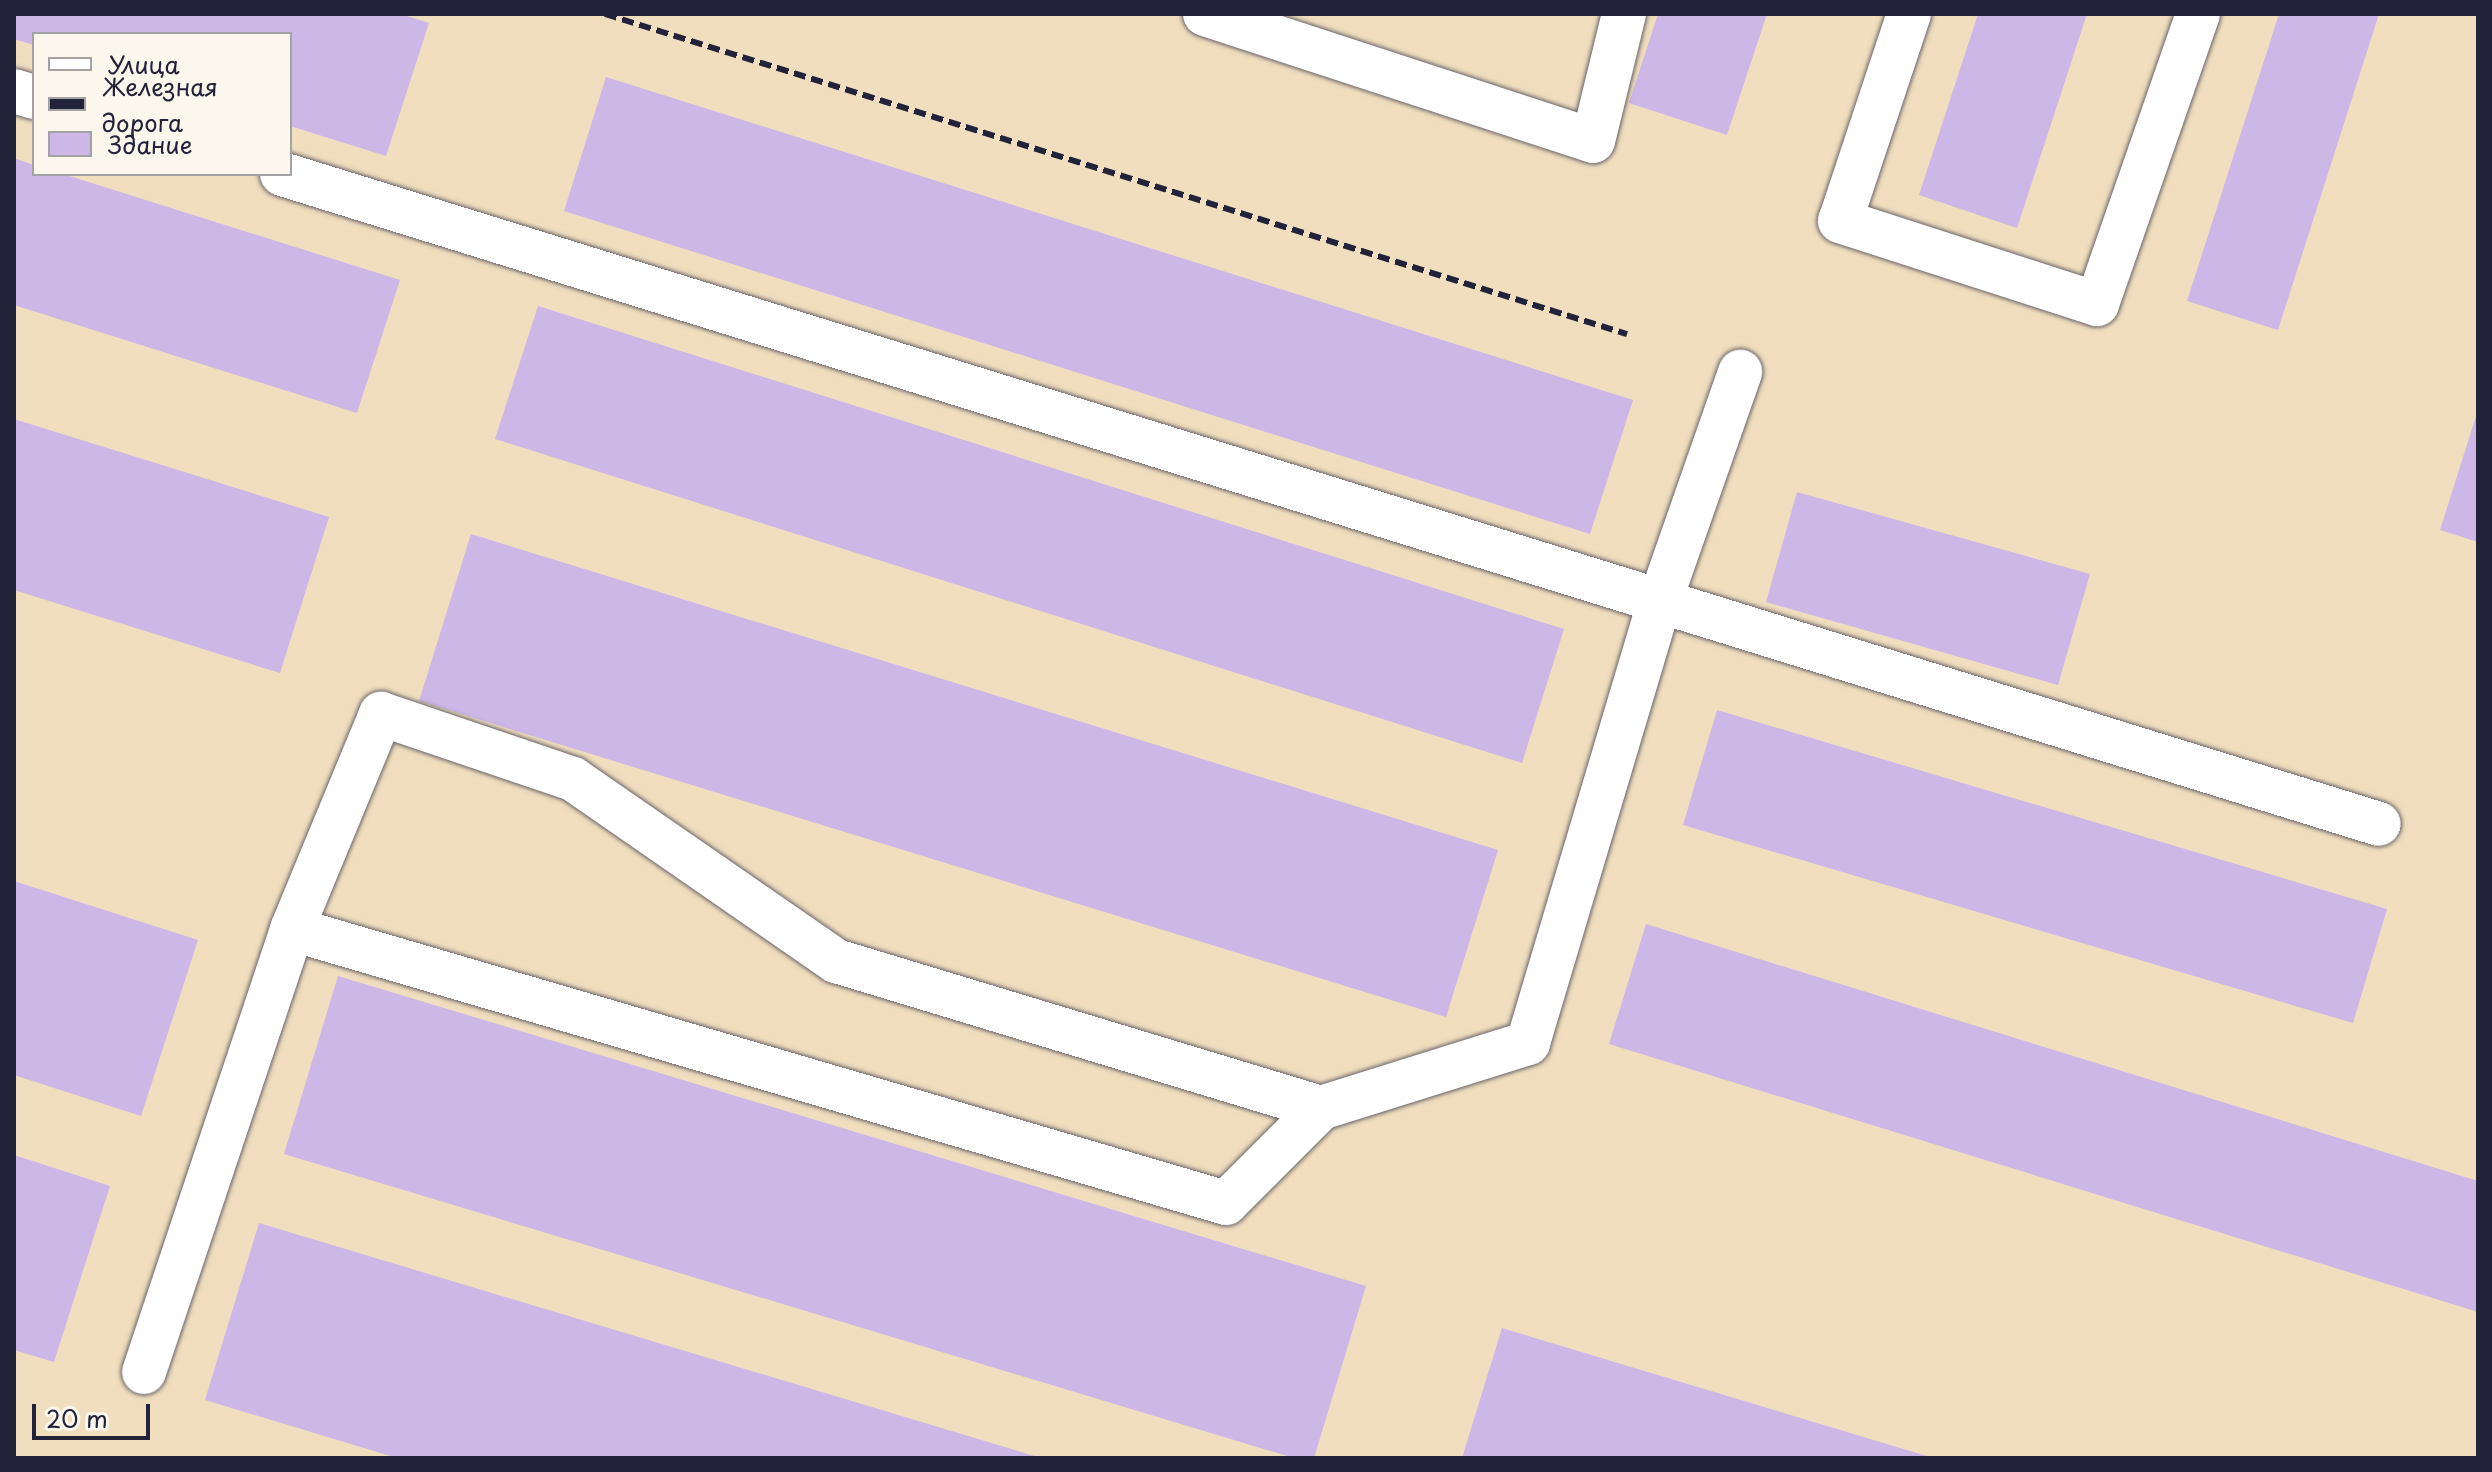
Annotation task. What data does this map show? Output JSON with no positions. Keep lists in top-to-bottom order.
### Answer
{
  "legend": ["Улица", "Железная дорога", "Здание"],
  "scale_bar": "20 m"
}
